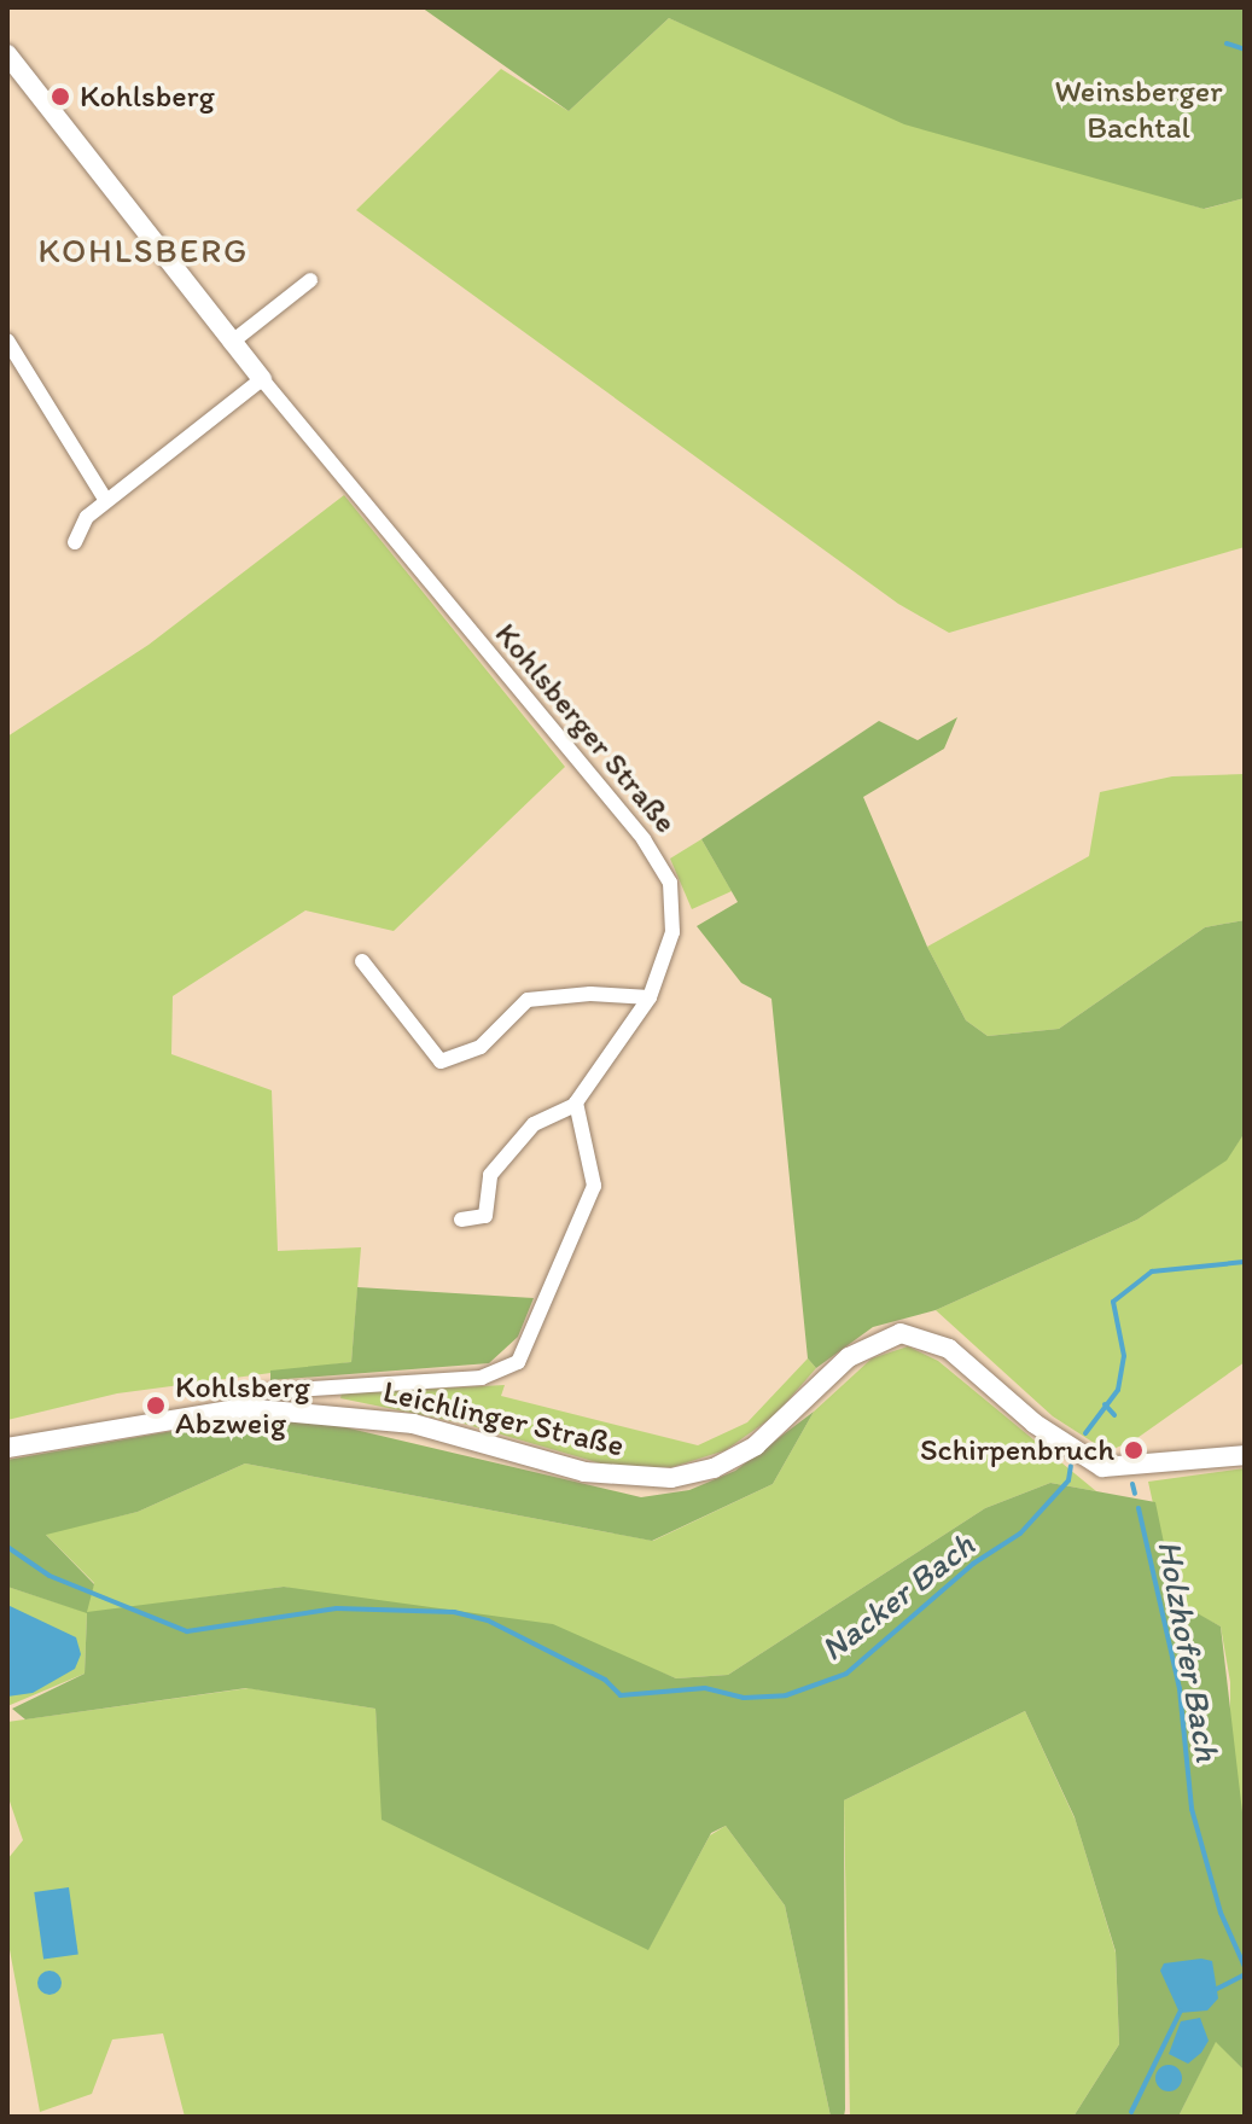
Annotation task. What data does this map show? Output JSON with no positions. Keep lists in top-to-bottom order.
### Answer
{
  "streets": {
    "main road": ["Kohlsberger Straße", "Leichlinger Straße"]
  },
  "districts": ["KOHLSBERG"],
  "water": ["Nacker Bach", "Holzhofer Bach"],
  "parks": ["Weinsberger Bachtal"],
  "places": ["Kohlsberg", "Kohlsberg Abzweig", "Schirpenbruch"]
}
